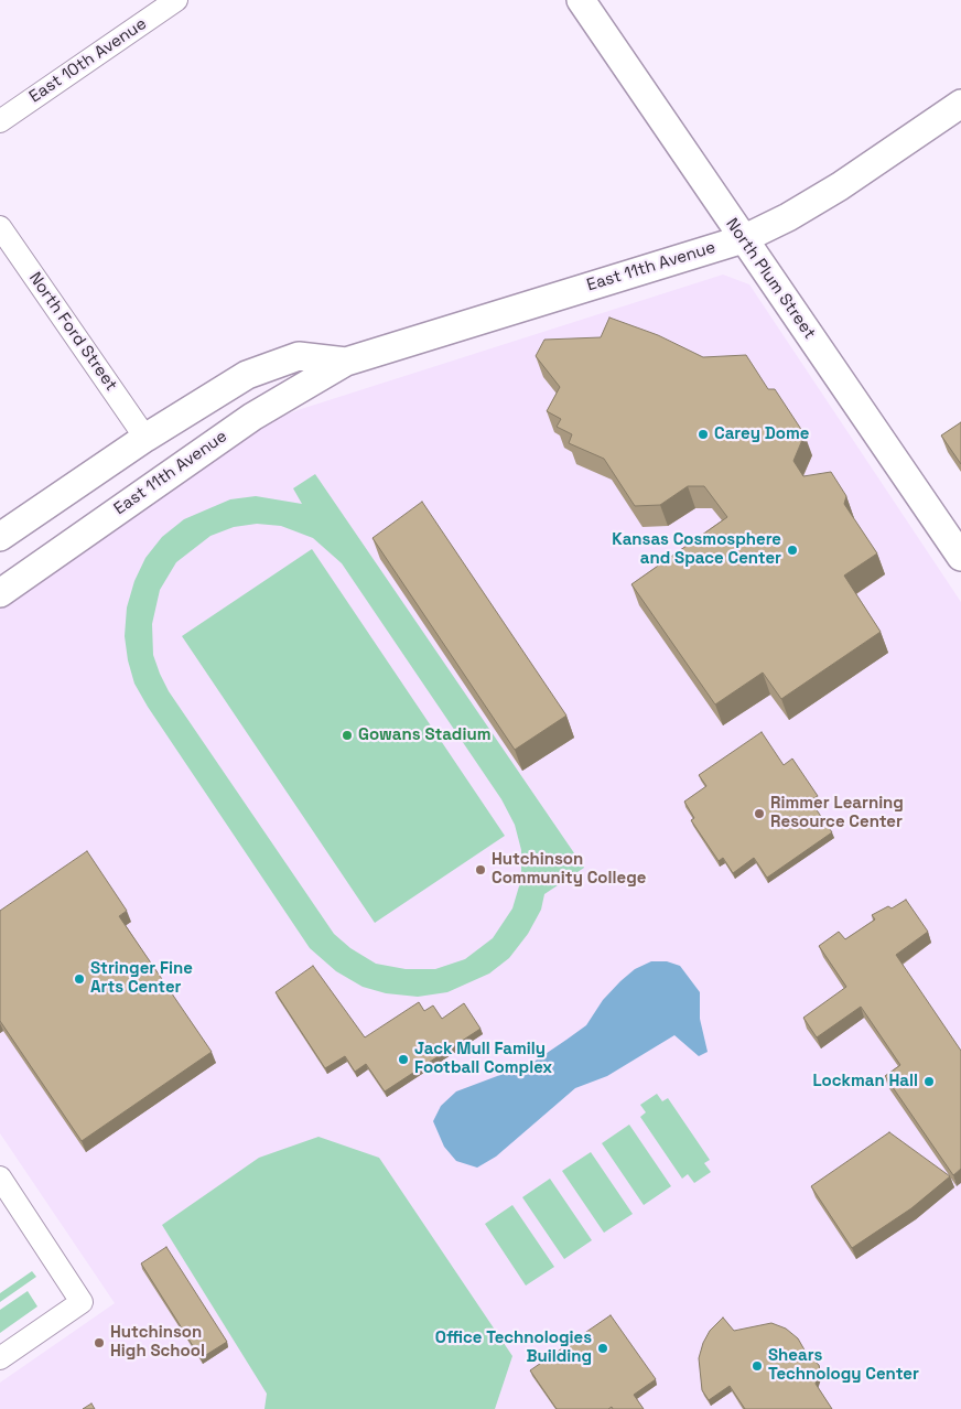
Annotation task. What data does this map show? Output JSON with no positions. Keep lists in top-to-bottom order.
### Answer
{
  "streets": {
    "street": [
      "East 10th Avenue",
      "East 11th Avenue",
      "North Plum Street",
      "North Ford Street"
    ]
  },
  "crossings": [
    ["East 11th Avenue", "North Plum Street"],
    ["East 11th Avenue", "North Ford Street"]
  ],
  "places": [
    "Carey Dome",
    "Kansas Cosmosphere and Space Center",
    "Gowans Stadium",
    "Rimmer Learning Resource Center",
    "Hutchinson Community College",
    "Stringer Fine Arts Center",
    "Jack Mull Family Football Complex",
    "Lockman Hall",
    "Hutchinson High School",
    "Office Technologies Building",
    "Shears Technology Center"
  ]
}
